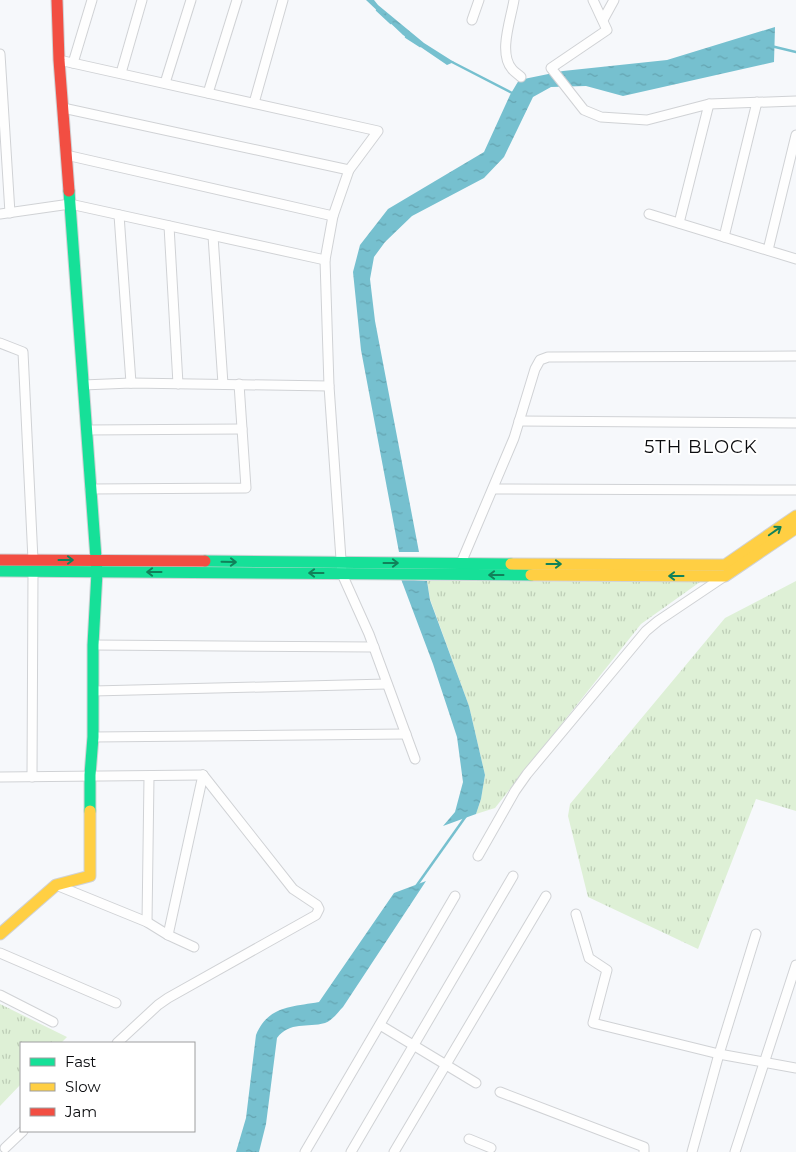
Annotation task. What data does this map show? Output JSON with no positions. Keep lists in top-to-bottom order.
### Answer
{
  "districts": ["5TH BLOCK"],
  "legend": ["Fast", "Slow", "Jam"]
}
